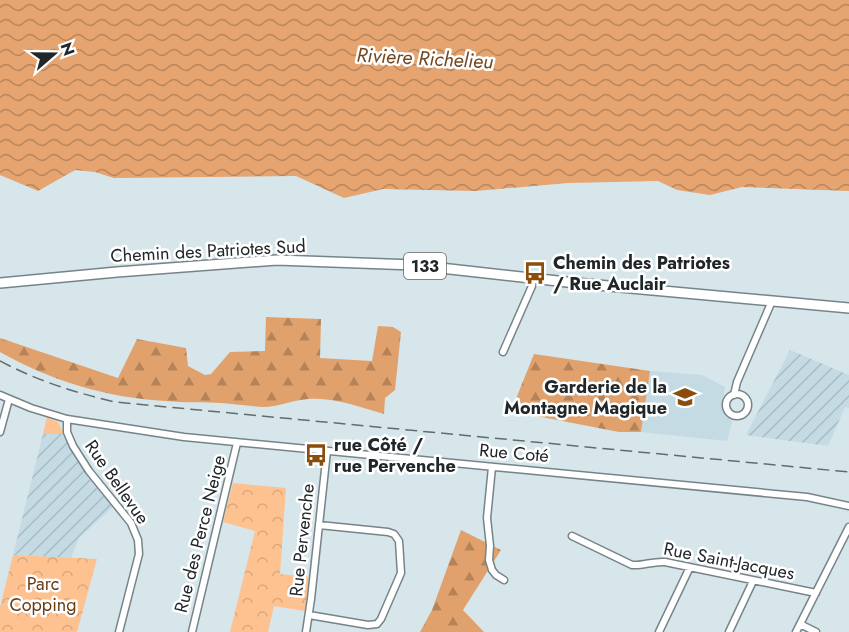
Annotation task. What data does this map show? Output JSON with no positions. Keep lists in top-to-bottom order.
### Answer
{
  "streets": {
    "main road": ["Chemin des Patriotes Sud", "133"],
    "street": [
      "Rue Coté",
      "Rue Bellevue",
      "Rue des Perce Neige",
      "Rue Pervenche",
      "Rue Saint-Jacques"
    ]
  },
  "crossings": [
    ["Rue Coté", "Rue Bellevue"],
    ["Rue Coté", "Rue des Perce Neige"],
    ["Rue Coté", "Rue Pervenche"]
  ],
  "water": ["Rivière Richelieu"],
  "parks": ["Parc Copping"],
  "places": {
    "bus stop": ["Chemin des Patriotes / Rue Auclair", "rue Côté / rue Pervenche"],
    "school or university": ["Garderie de la Montagne Magique"]
  },
  "north": "right"
}
